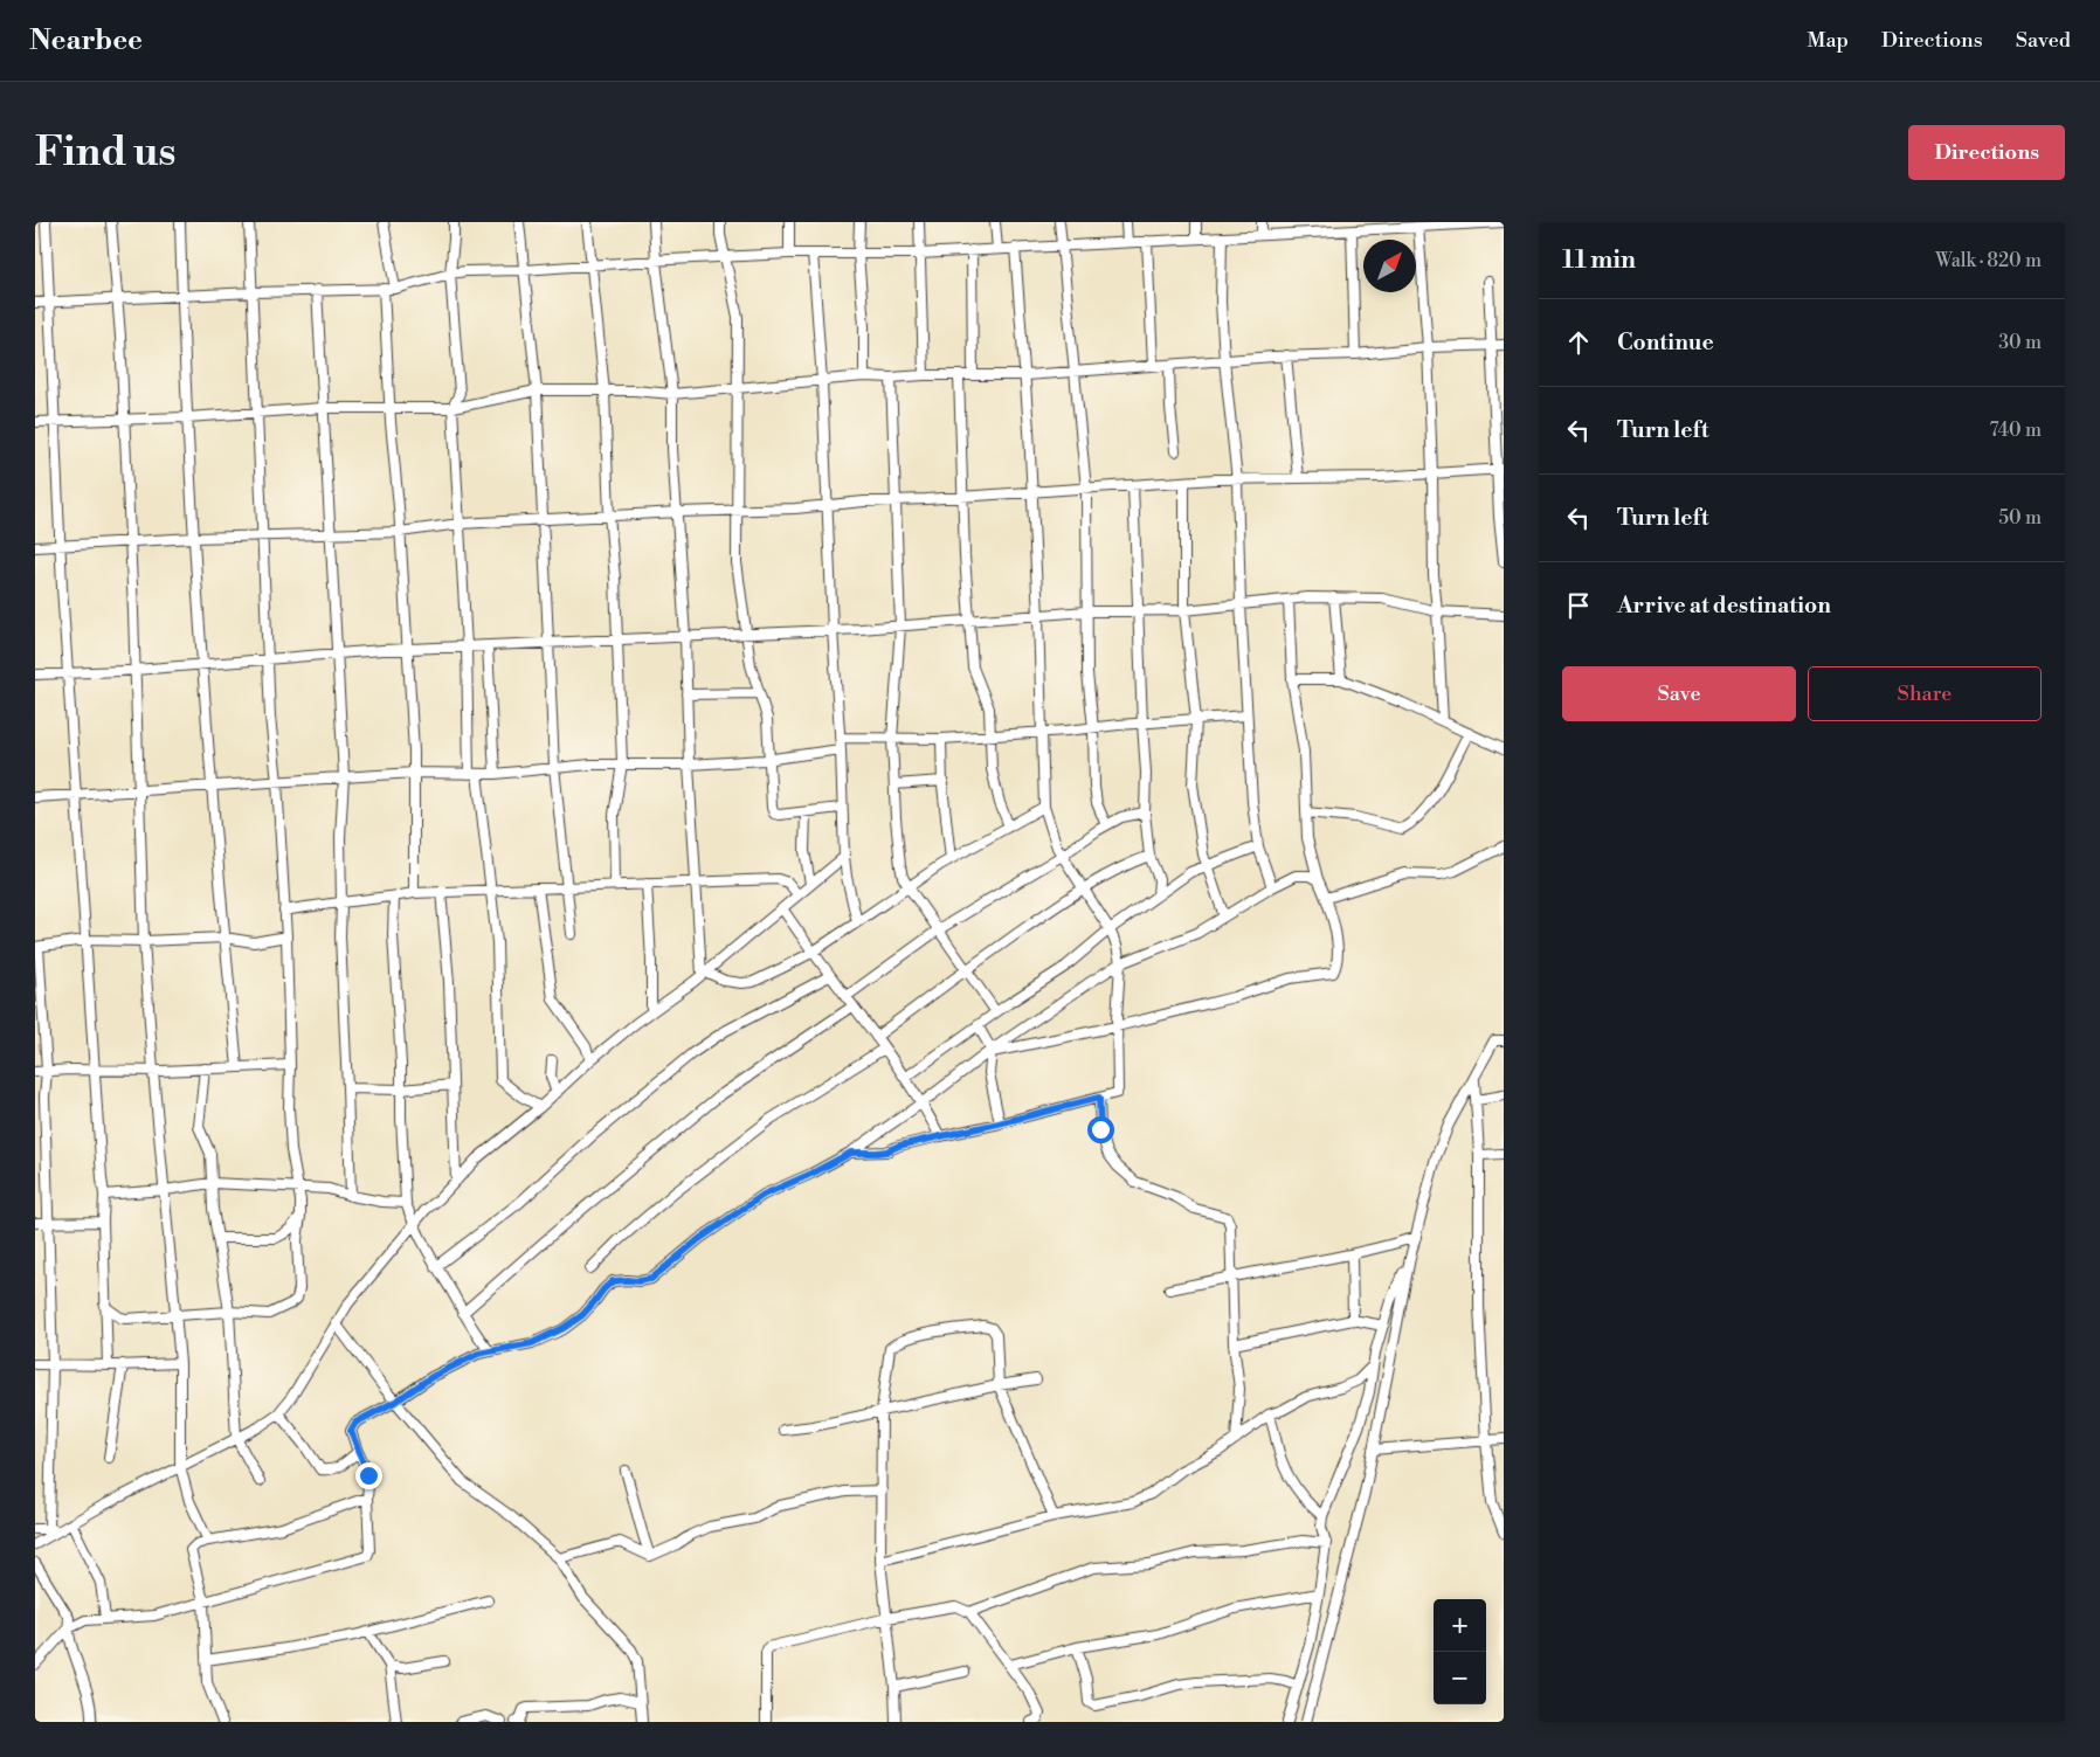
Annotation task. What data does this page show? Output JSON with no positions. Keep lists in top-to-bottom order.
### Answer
{
  "north": "top right",
  "page": {
    "header": "Nearbee",
    "nav": ["Map", "Directions", "Saved"],
    "buttons": [
      "Directions",
      ["Save", "Share"]
    ],
    "title": "Find us",
    "heading": ["11 min", "Walk · 820 m"],
    "list": [
      ["Continue", "30 m"],
      ["Turn left", "740 m"],
      ["Turn left", "50 m"],
      "Arrive at destination"
    ],
    "map_buttons": ["+", "−"]
  }
}
